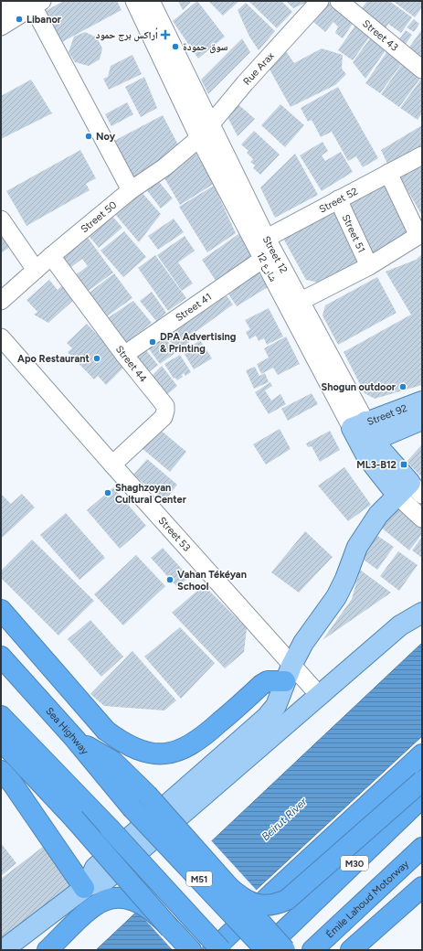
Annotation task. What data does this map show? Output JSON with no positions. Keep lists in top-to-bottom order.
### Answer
{
  "streets": {
    "highway": [
      "Sea Highway",
      "M30",
      "M51",
      "Émile Lahoud Motorway"
    ],
    "main road": ["Street 12", "Street 92"],
    "street": [
      "Street 43",
      "Rue Arax",
      "Street 52",
      "Street 50",
      "Street 51",
      "شارع 12",
      "Street 41",
      "Street 44",
      "Street 53"
    ]
  },
  "crossings": [
    ["Rue Arax", "Street 50"],
    ["Rue Arax", "Street 12"],
    ["Rue Arax", "شارع 12"],
    ["Street 52", "Street 51"],
    ["Street 52", "Street 12"],
    ["Street 52", "شارع 12"],
    ["Street 52", "Street 41"],
    ["Street 50", "شارع 12"],
    ["Street 50", "Street 44"],
    ["Street 12", "شارع 12"],
    ["Street 12", "Street 41"],
    ["Street 12", "Street 92"],
    ["شارع 12", "Street 41"],
    ["Street 41", "Street 44"],
    ["Street 44", "Street 53"],
    ["Sea Highway", "M30"]
  ],
  "water": ["Beirut River"],
  "places": {
    "other": [
      "Libanor",
      "سوق حمودة",
      "Noy",
      "DPA Advertising & Printing",
      "Apo Restaurant",
      "Shogun outdoor",
      "Shaghzoyan Cultural Center",
      "Vahan Tékéyan School"
    ],
    "health": ["أراكس برج حمود"],
    "transit": ["ML3-B12"]
  }
}
